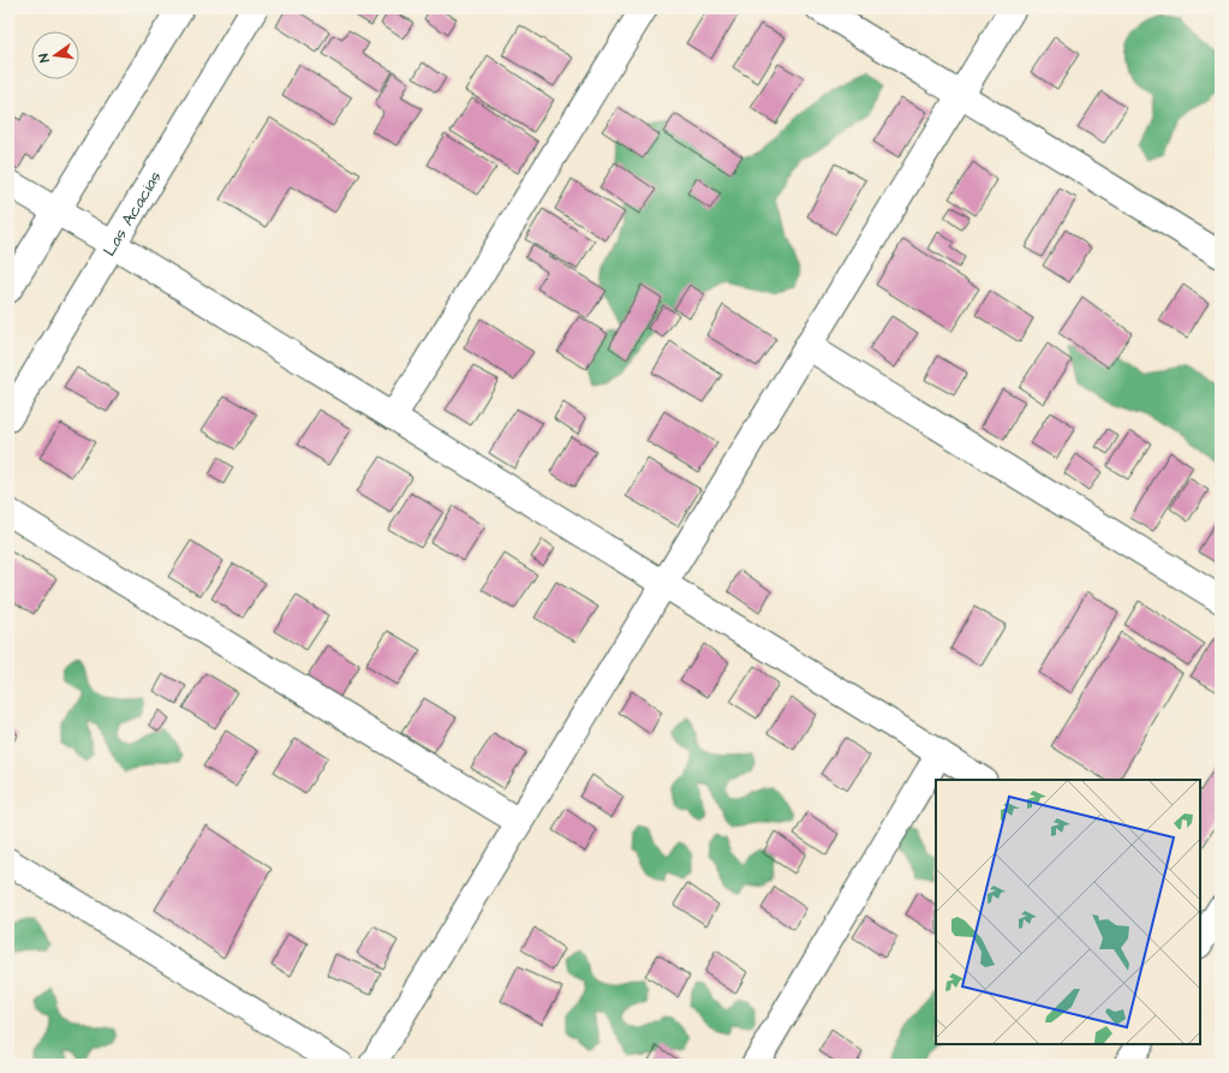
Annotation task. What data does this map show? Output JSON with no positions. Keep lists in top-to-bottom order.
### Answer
{
  "streets": {
    "street": ["Las Acacias"]
  },
  "north": "left"
}
